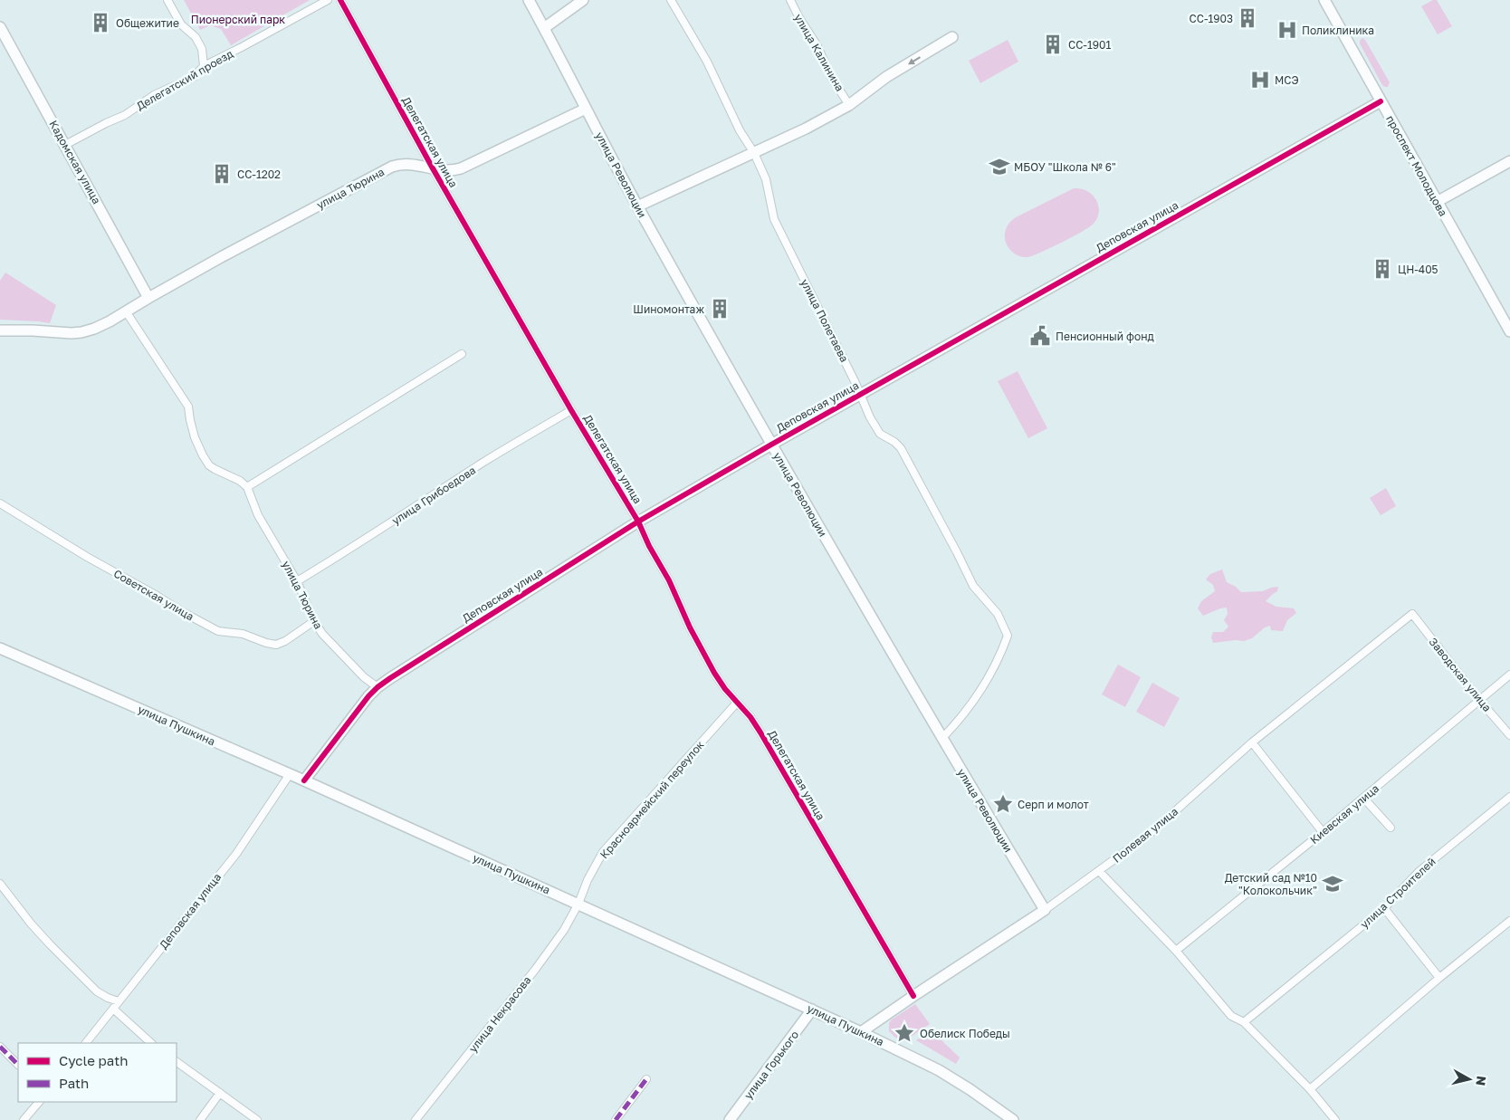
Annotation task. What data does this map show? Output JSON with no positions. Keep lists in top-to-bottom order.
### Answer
{
  "streets": {
    "street": [
      "улица Калинина",
      "Делегатский проезд",
      "Делегатская улица",
      "Кадомская улица",
      "проспект Молодцова",
      "улица Революции",
      "улица Тюрина",
      "Деповская улица",
      "улица Полетаева",
      "улица Грибоедова",
      "Советская улица",
      "Заводская улица",
      "улица Пушкина",
      "Красноармейский переулок",
      "Киевская улица",
      "Полевая улица",
      "улица Строителей",
      "улица Некрасова",
      "улица Горького"
    ]
  },
  "crossings": [
    ["Делегатский проезд", "Кадомская улица"],
    ["Делегатская улица", "улица Тюрина"],
    ["Делегатская улица", "Деповская улица"],
    ["Делегатская улица", "улица Грибоедова"],
    ["Делегатская улица", "Красноармейский переулок"],
    ["Делегатская улица", "Полевая улица"],
    ["Кадомская улица", "улица Тюрина"],
    ["проспект Молодцова", "Деповская улица"],
    ["улица Революции", "улица Тюрина"],
    ["улица Революции", "Деповская улица"],
    ["улица Революции", "улица Полетаева"],
    ["улица Революции", "Полевая улица"],
    ["улица Тюрина", "Деповская улица"],
    ["улица Тюрина", "улица Грибоедова"],
    ["улица Тюрина", "Советская улица"],
    ["Деповская улица", "улица Полетаева"],
    ["Деповская улица", "улица Пушкина"],
    ["Заводская улица", "Киевская улица"],
    ["Заводская улица", "Полевая улица"],
    ["улица Пушкина", "Красноармейский переулок"],
    ["улица Пушкина", "Полевая улица"],
    ["улица Пушкина", "улица Некрасова"],
    ["улица Пушкина", "улица Горького"],
    ["Красноармейский переулок", "улица Некрасова"]
  ],
  "parks": ["Пионерский парк"],
  "places": {
    "building": [
      "СС-1903",
      "Общежитие",
      "СС-1901",
      "СС-1202",
      "ЦН-405",
      "Шиномонтаж"
    ],
    "hospital": ["Поликлиника", "МСЭ"],
    "school or university": ["МБОУ \"Школа № 6\"", "Детский сад №10 \"Колокольчик\""],
    "public building": ["Пенсионный фонд"],
    "place": ["Серп и молот", "Обелиск Победы"]
  },
  "legend": ["Cycle path", "Path"],
  "north": "right"
}
